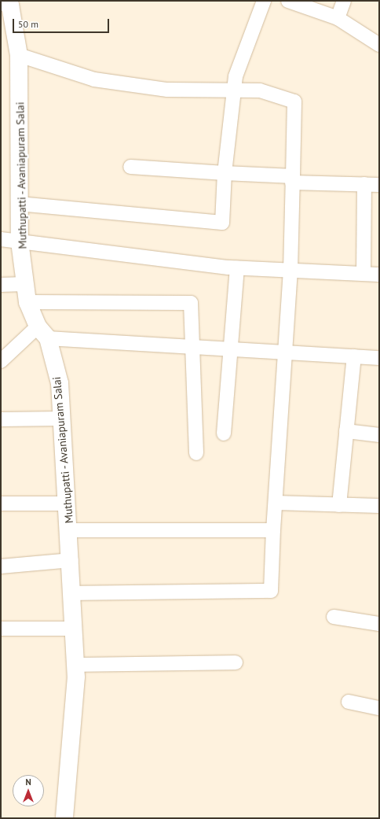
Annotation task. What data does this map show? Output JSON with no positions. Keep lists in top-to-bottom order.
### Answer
{
  "streets": {
    "street": ["Muthupatti - Avaniapuram Salai"]
  },
  "scale_bar": "50 m",
  "north": "top"
}
